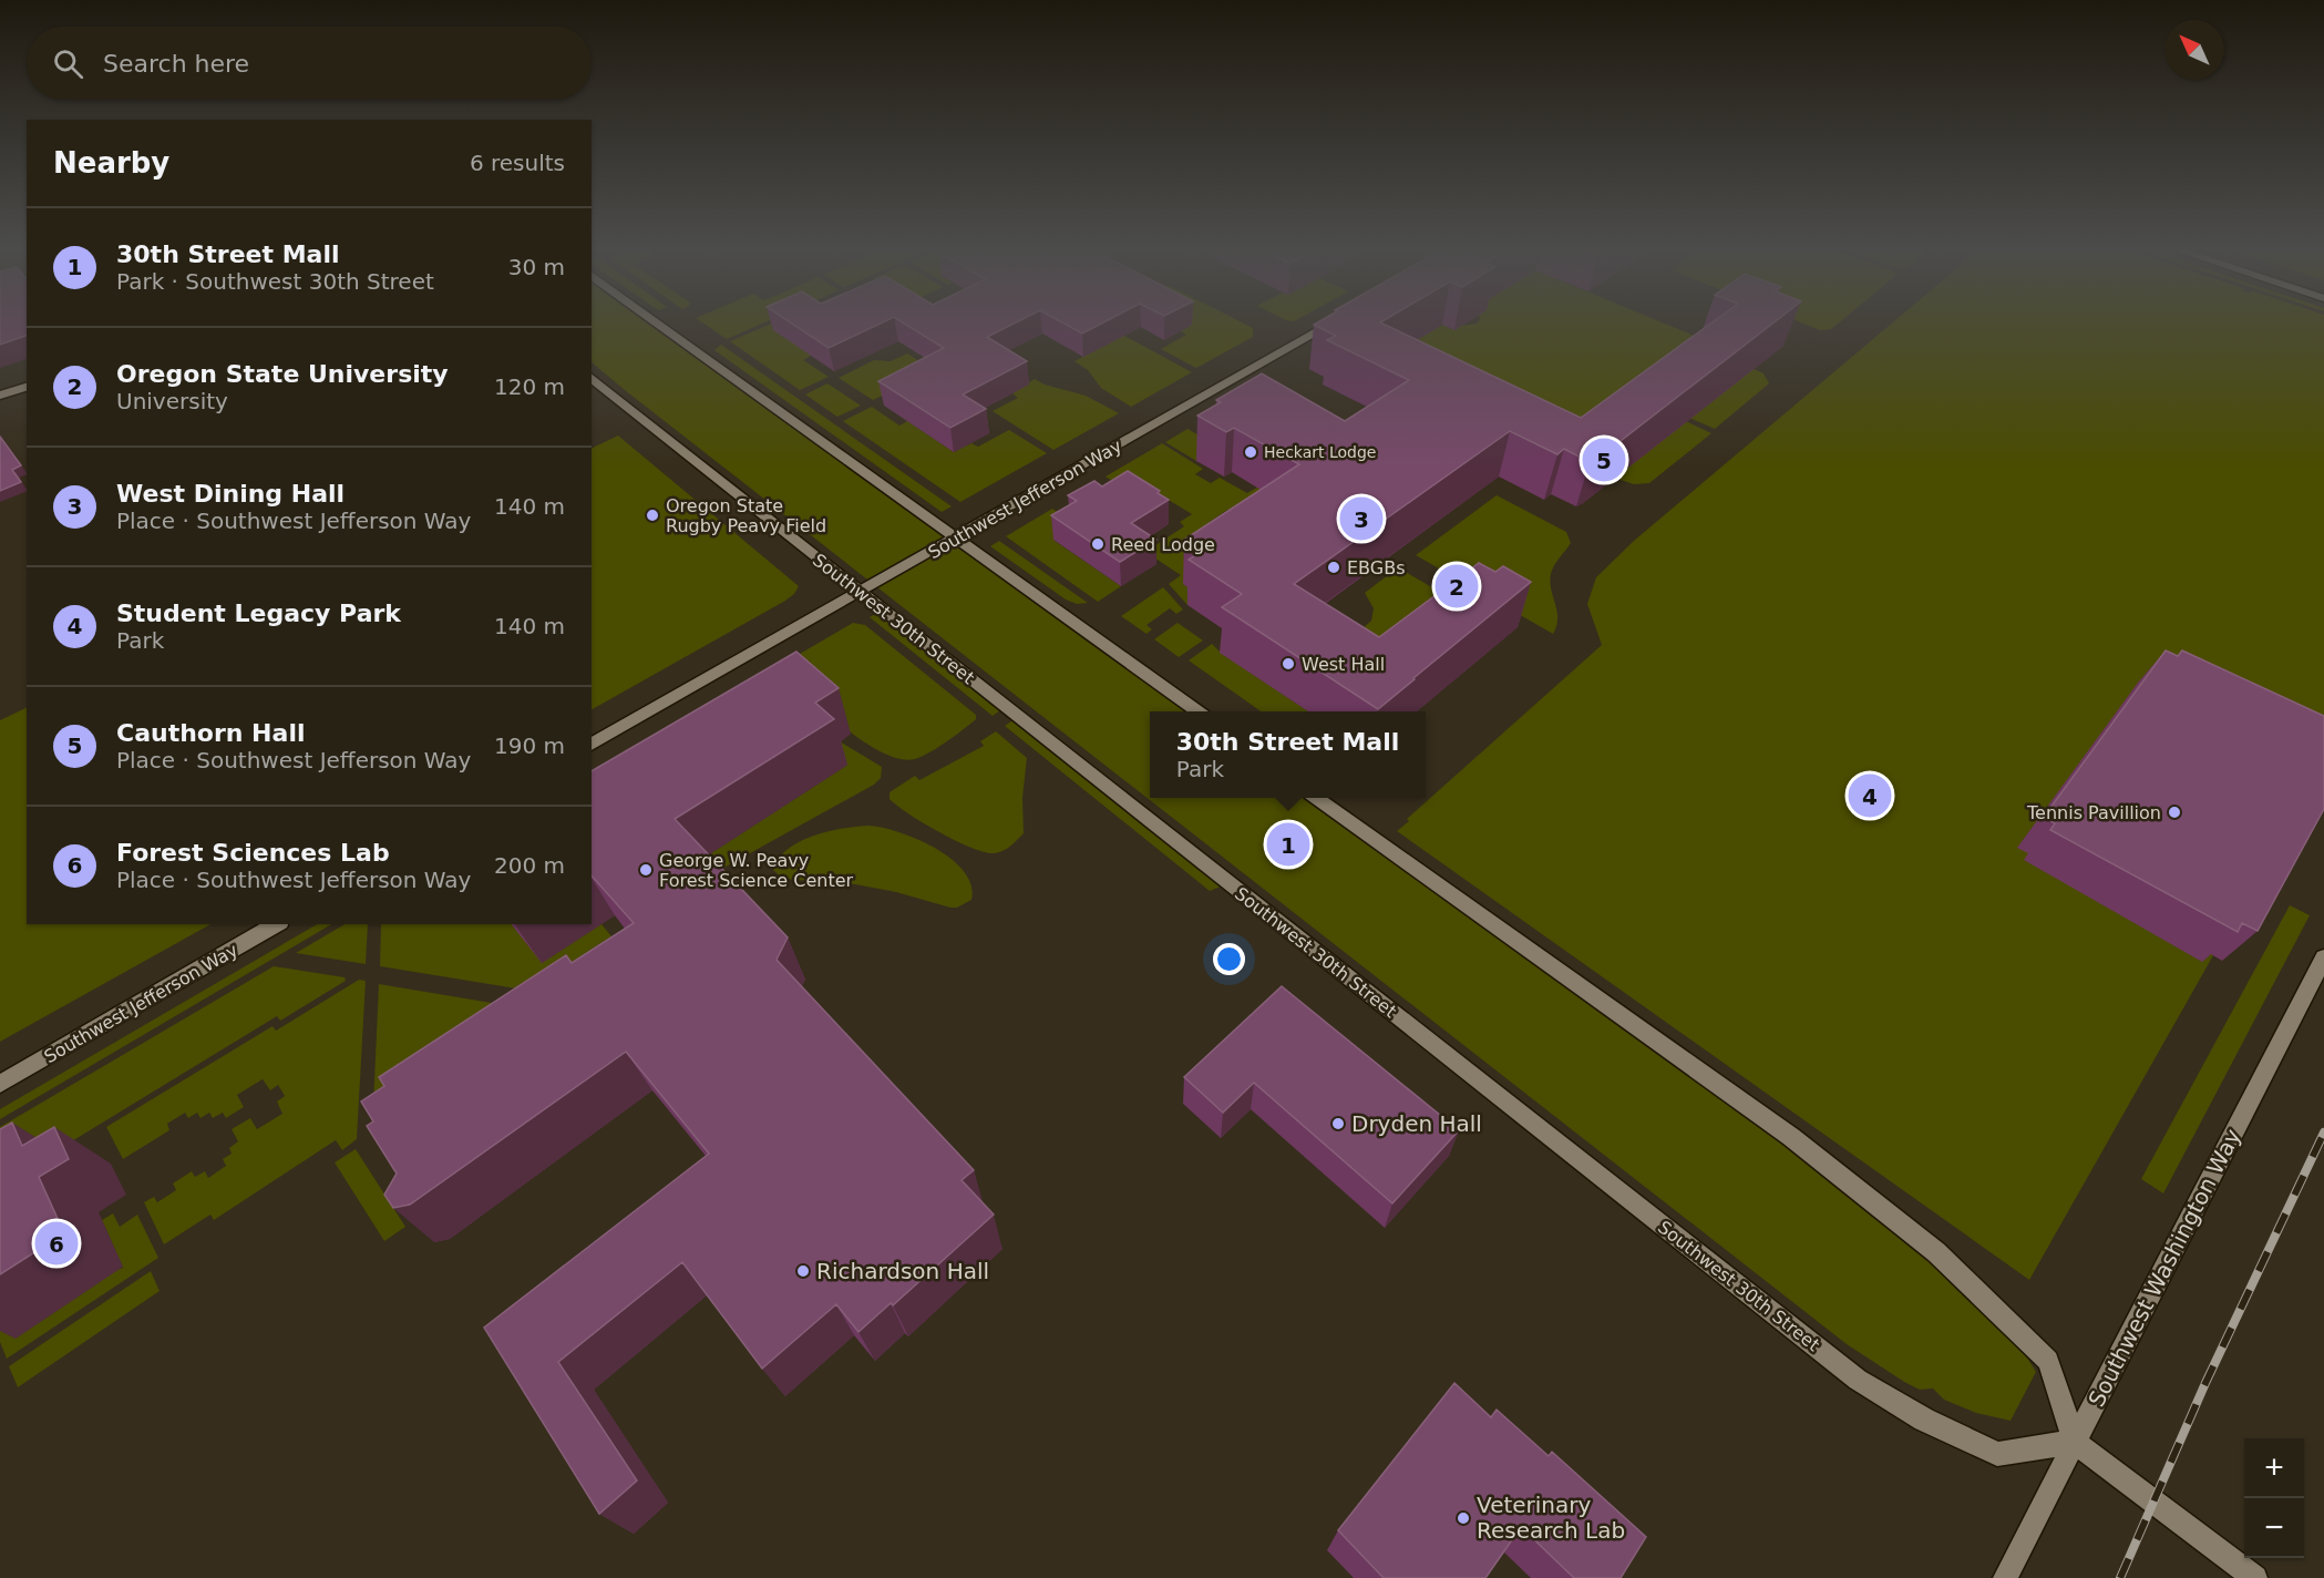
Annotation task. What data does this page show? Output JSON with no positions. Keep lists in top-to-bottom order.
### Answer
{
  "streets": {
    "street": ["Southwest Jefferson Way", "Southwest 30th Street", "Southwest Washington Way"]
  },
  "crossings": [
    ["Southwest Jefferson Way", "Southwest 30th Street"],
    ["Southwest 30th Street", "Southwest Washington Way"]
  ],
  "places": [
    "Heckart Lodge",
    "Oregon State Rugby Peavy Field",
    "Reed Lodge",
    "EBGBs",
    "West Hall",
    "Tennis Pavillion",
    "George W. Peavy Forest Science Center",
    "Dryden Hall",
    "Richardson Hall",
    "Veterinary Research Lab"
  ],
  "north": "top left",
  "page": {
    "search": "Search here",
    "heading": ["Nearby", "6 results"],
    "list": [
      {
        "mark": "1",
        "name": "30th Street Mall",
        "note": "Park · Southwest 30th Street",
        "value": "30 m"
      },
      {
        "mark": "2",
        "name": "Oregon State University",
        "note": "University",
        "value": "120 m"
      },
      {
        "mark": "3",
        "name": "West Dining Hall",
        "note": "Place · Southwest Jefferson Way",
        "value": "140 m"
      },
      {
        "mark": "4",
        "name": "Student Legacy Park",
        "note": "Park",
        "value": "140 m"
      },
      {
        "mark": "5",
        "name": "Cauthorn Hall",
        "note": "Place · Southwest Jefferson Way",
        "value": "190 m"
      },
      {
        "mark": "6",
        "name": "Forest Sciences Lab",
        "note": "Place · Southwest Jefferson Way",
        "value": "200 m"
      }
    ],
    "pins": [
      "5",
      "3",
      "2",
      "4",
      "1",
      "6"
    ],
    "popup": ["30th Street Mall", "Park"],
    "map_buttons": ["+", "−"]
  }
}
